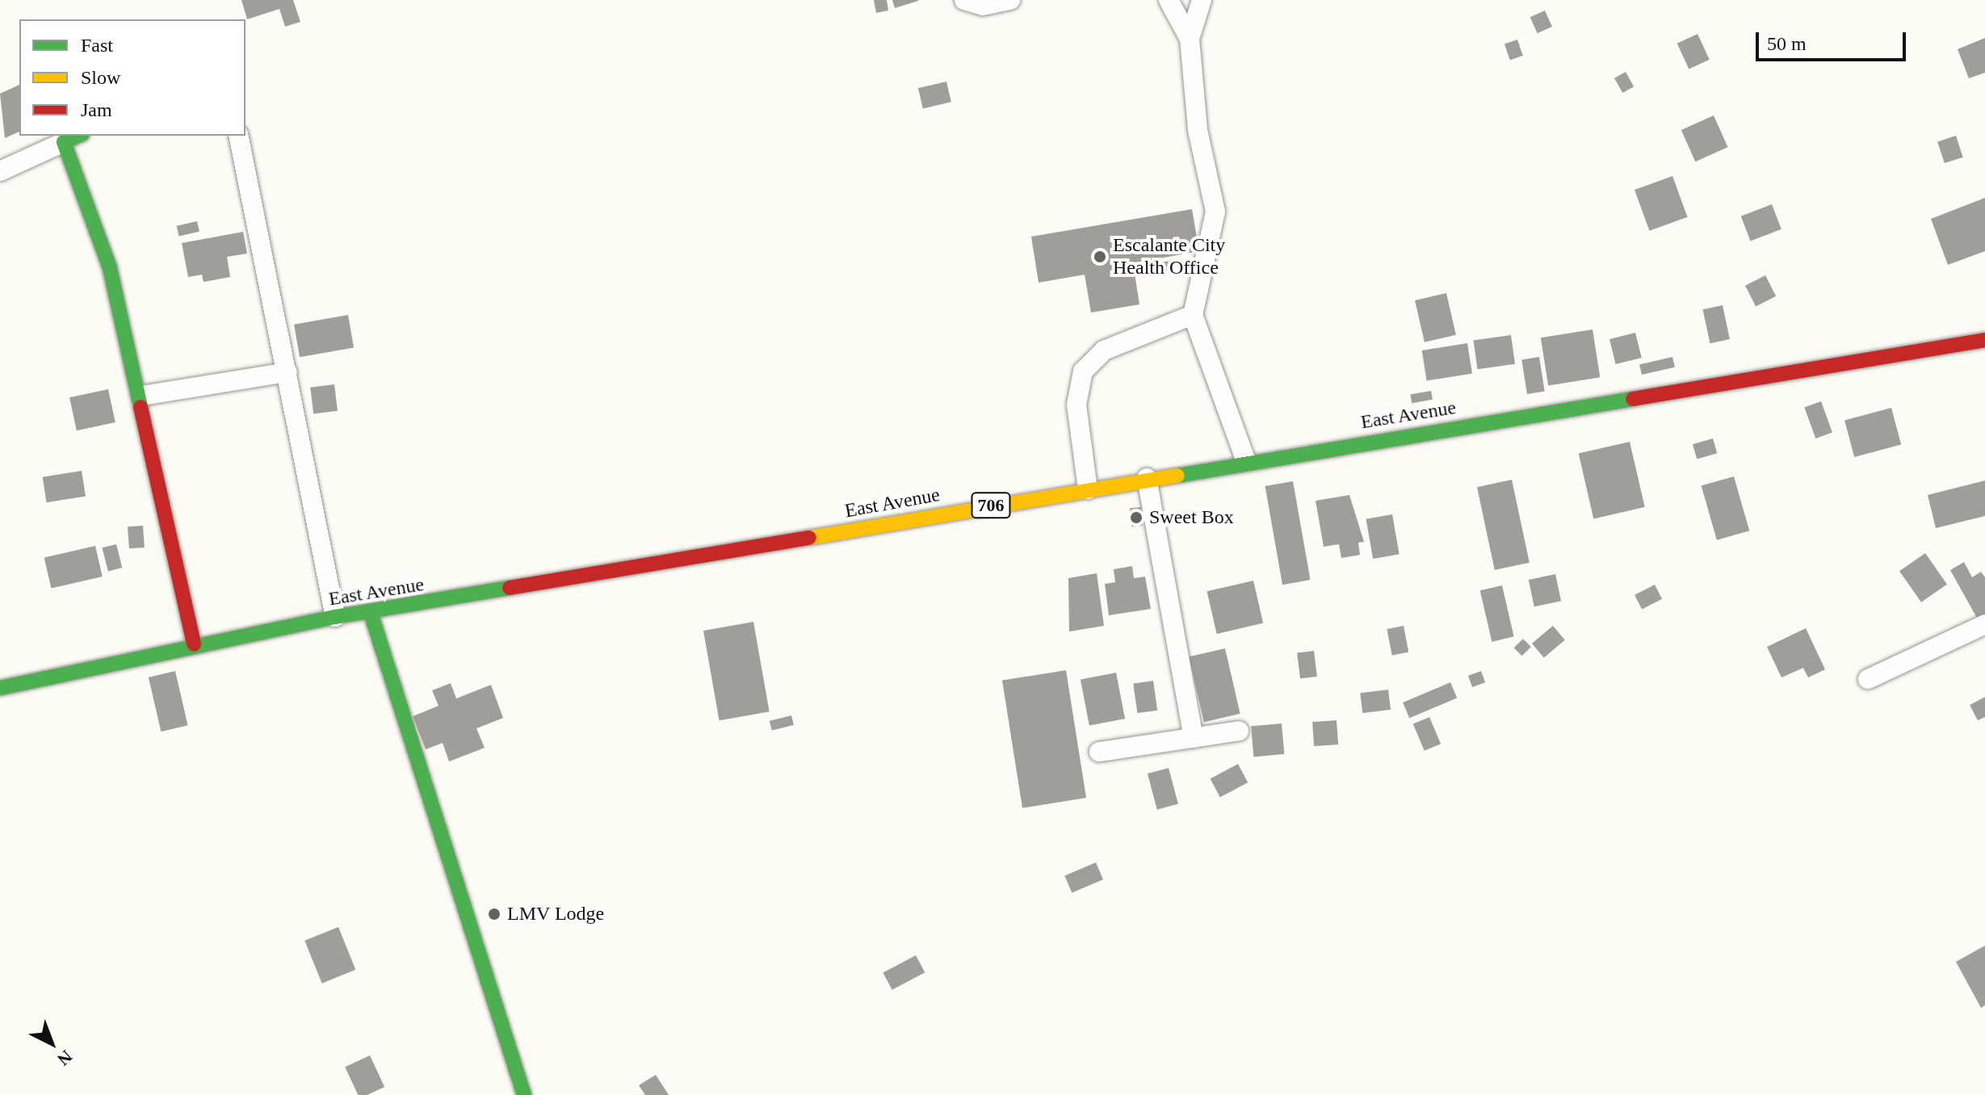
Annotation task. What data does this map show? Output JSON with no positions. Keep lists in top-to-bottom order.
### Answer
{
  "streets": {
    "main road": ["East Avenue", "706"]
  },
  "places": ["Escalante City Health Office", "Sweet Box", "LMV Lodge"],
  "legend": ["Fast", "Slow", "Jam"],
  "scale_bar": "50 m",
  "north": "bottom right"
}
